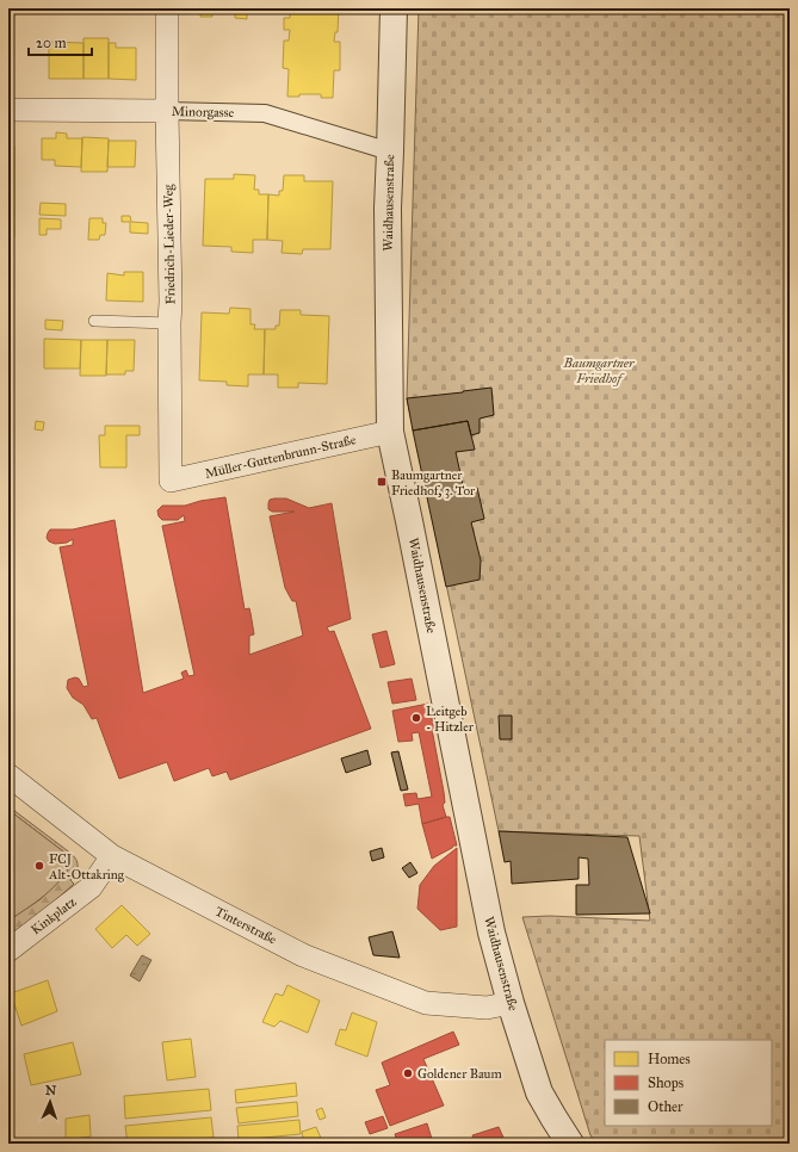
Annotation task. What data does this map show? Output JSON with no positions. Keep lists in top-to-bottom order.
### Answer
{
  "streets": {
    "street": [
      "Minorgasse",
      "Waidhausenstraße",
      "Friedrich-Lieder-Weg",
      "Müller-Guttenbrunn-Straße",
      "Kinkplatz",
      "Tinterstraße"
    ]
  },
  "crossings": [
    ["Minorgasse", "Waidhausenstraße"],
    ["Minorgasse", "Friedrich-Lieder-Weg"],
    ["Waidhausenstraße", "Müller-Guttenbrunn-Straße"],
    ["Waidhausenstraße", "Tinterstraße"],
    ["Friedrich-Lieder-Weg", "Müller-Guttenbrunn-Straße"],
    ["Kinkplatz", "Tinterstraße"]
  ],
  "parks": ["Baumgartner Friedhof"],
  "places": {
    "transit": ["Baumgartner Friedhof, 3. Tor"],
    "other": ["Leitgeb - Hitzler", "FCJ Alt-Ottakring", "Goldener Baum"]
  },
  "legend": ["Homes", "Shops", "Other"],
  "scale_bar": "20 m",
  "north": "top"
}
